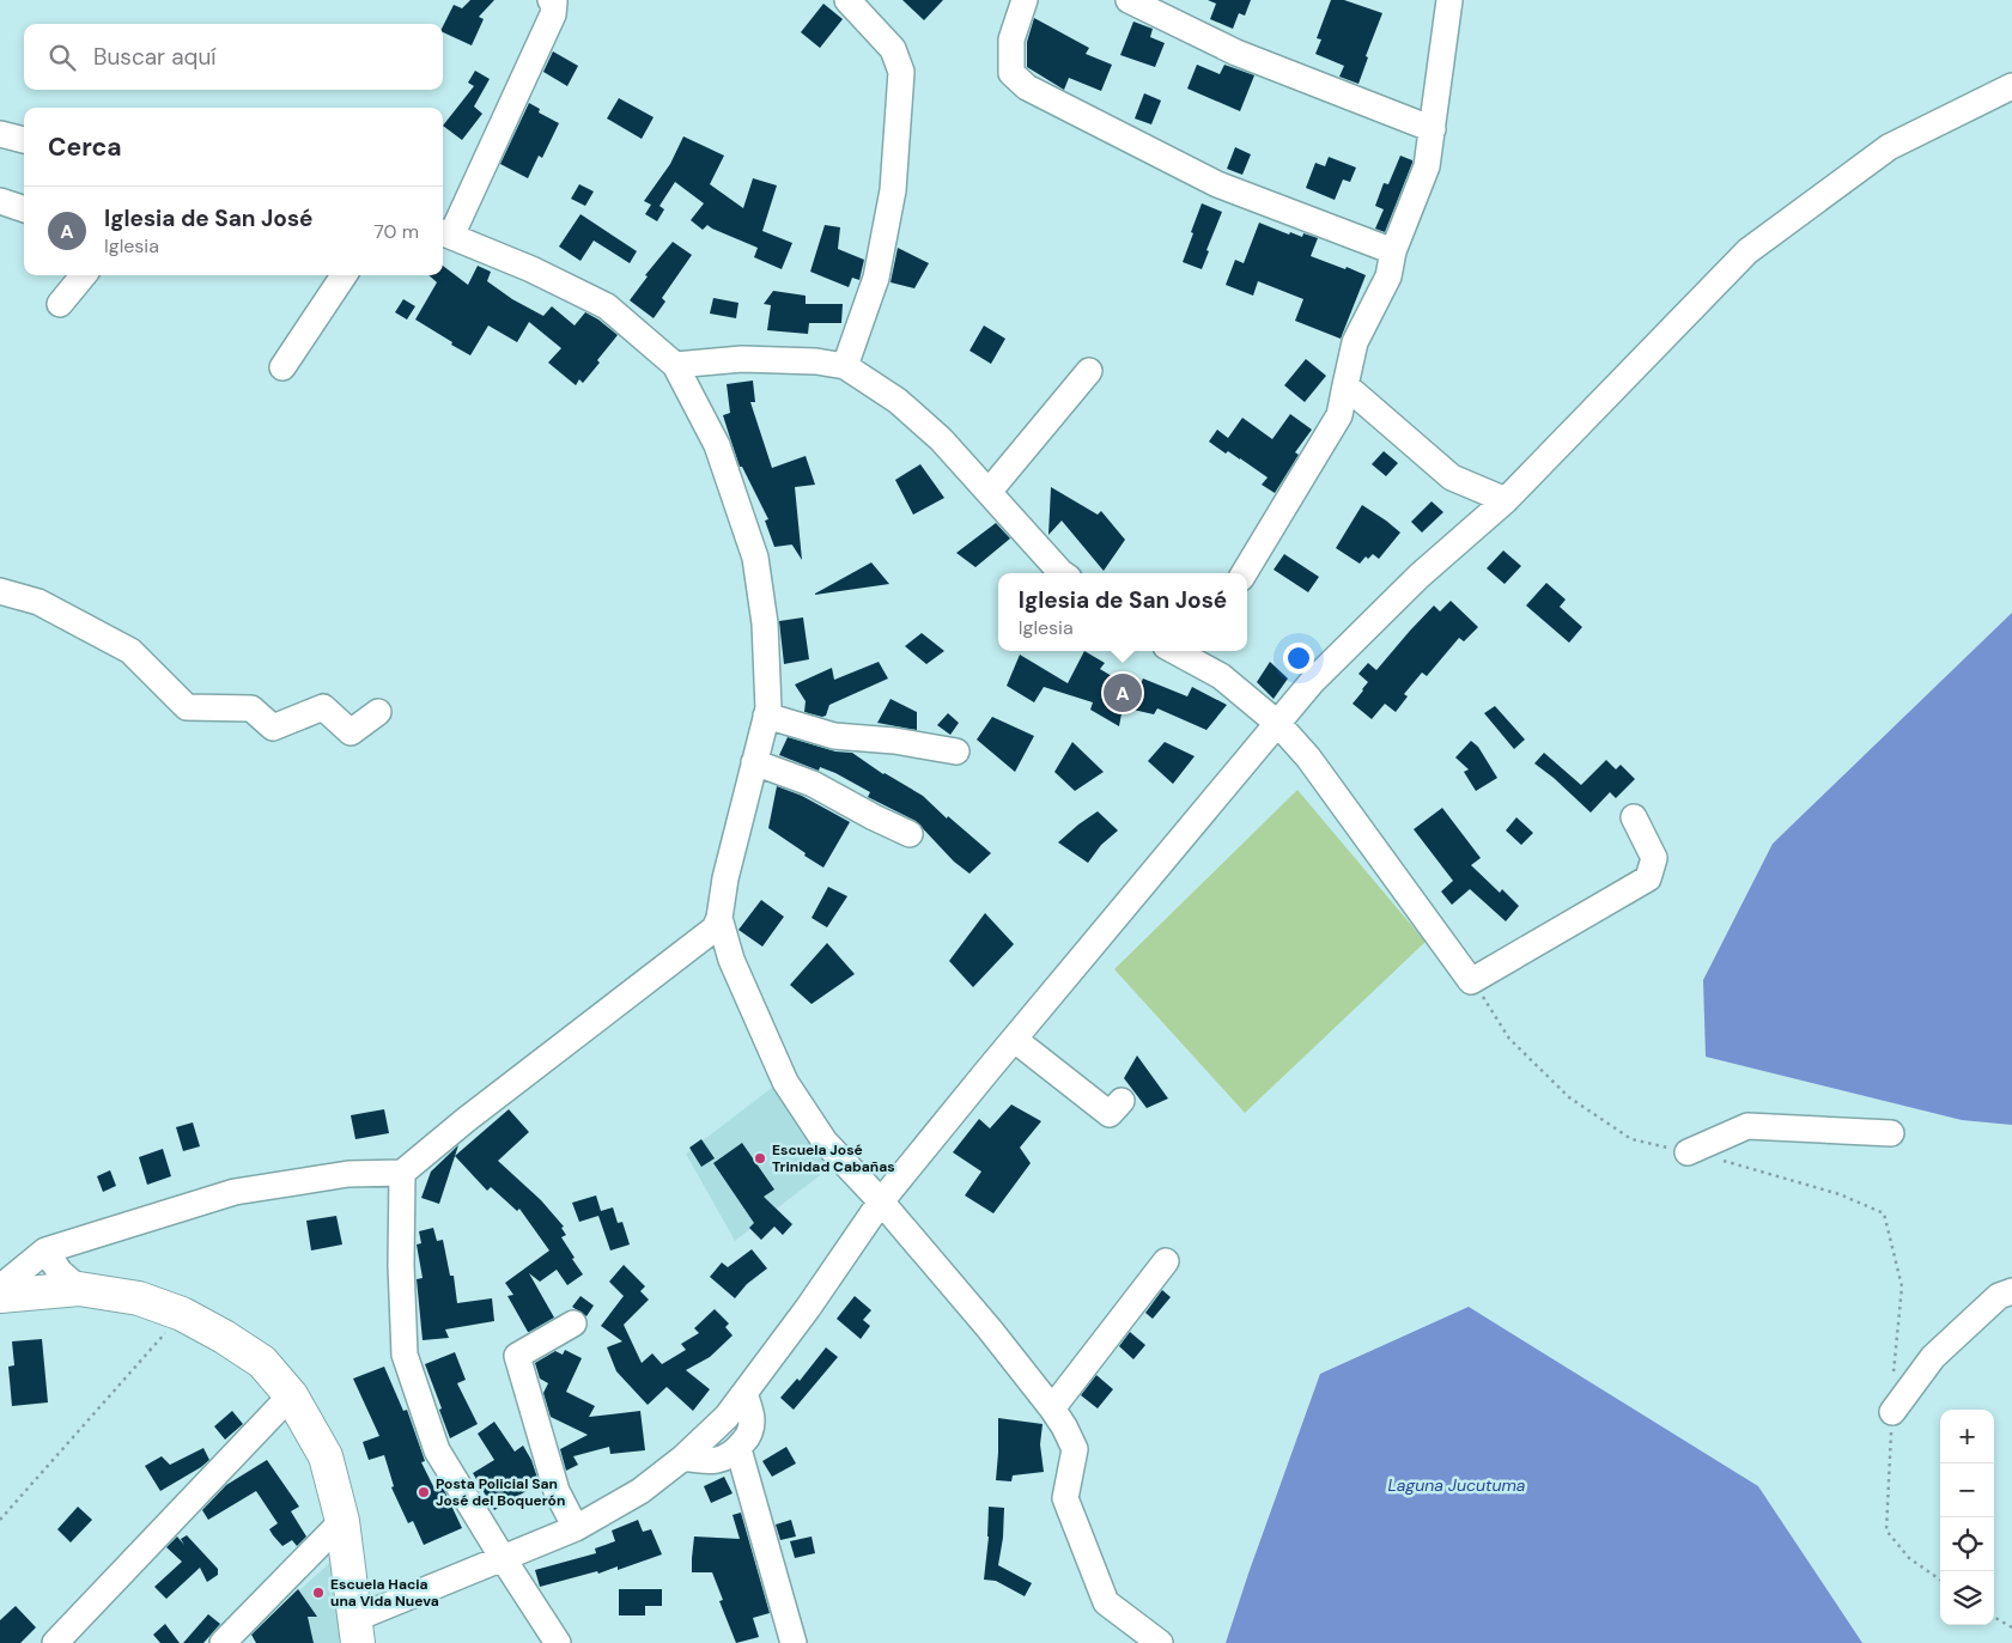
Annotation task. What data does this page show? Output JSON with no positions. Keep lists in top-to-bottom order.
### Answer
{
  "water": ["Laguna Jucutuma"],
  "places": ["Escuela José Trinidad Cabañas", "Posta Policial San José del Boquerón", "Escuela Hacia una Vida Nueva"],
  "page": {
    "search": "Buscar aquí",
    "heading": "Cerca",
    "list": [
      {
        "mark": "A",
        "name": "Iglesia de San José",
        "note": "Iglesia",
        "value": "70 m"
      }
    ],
    "popup": ["Iglesia de San José", "Iglesia"],
    "pins": "A",
    "map_buttons": ["+", "−"]
  }
}
